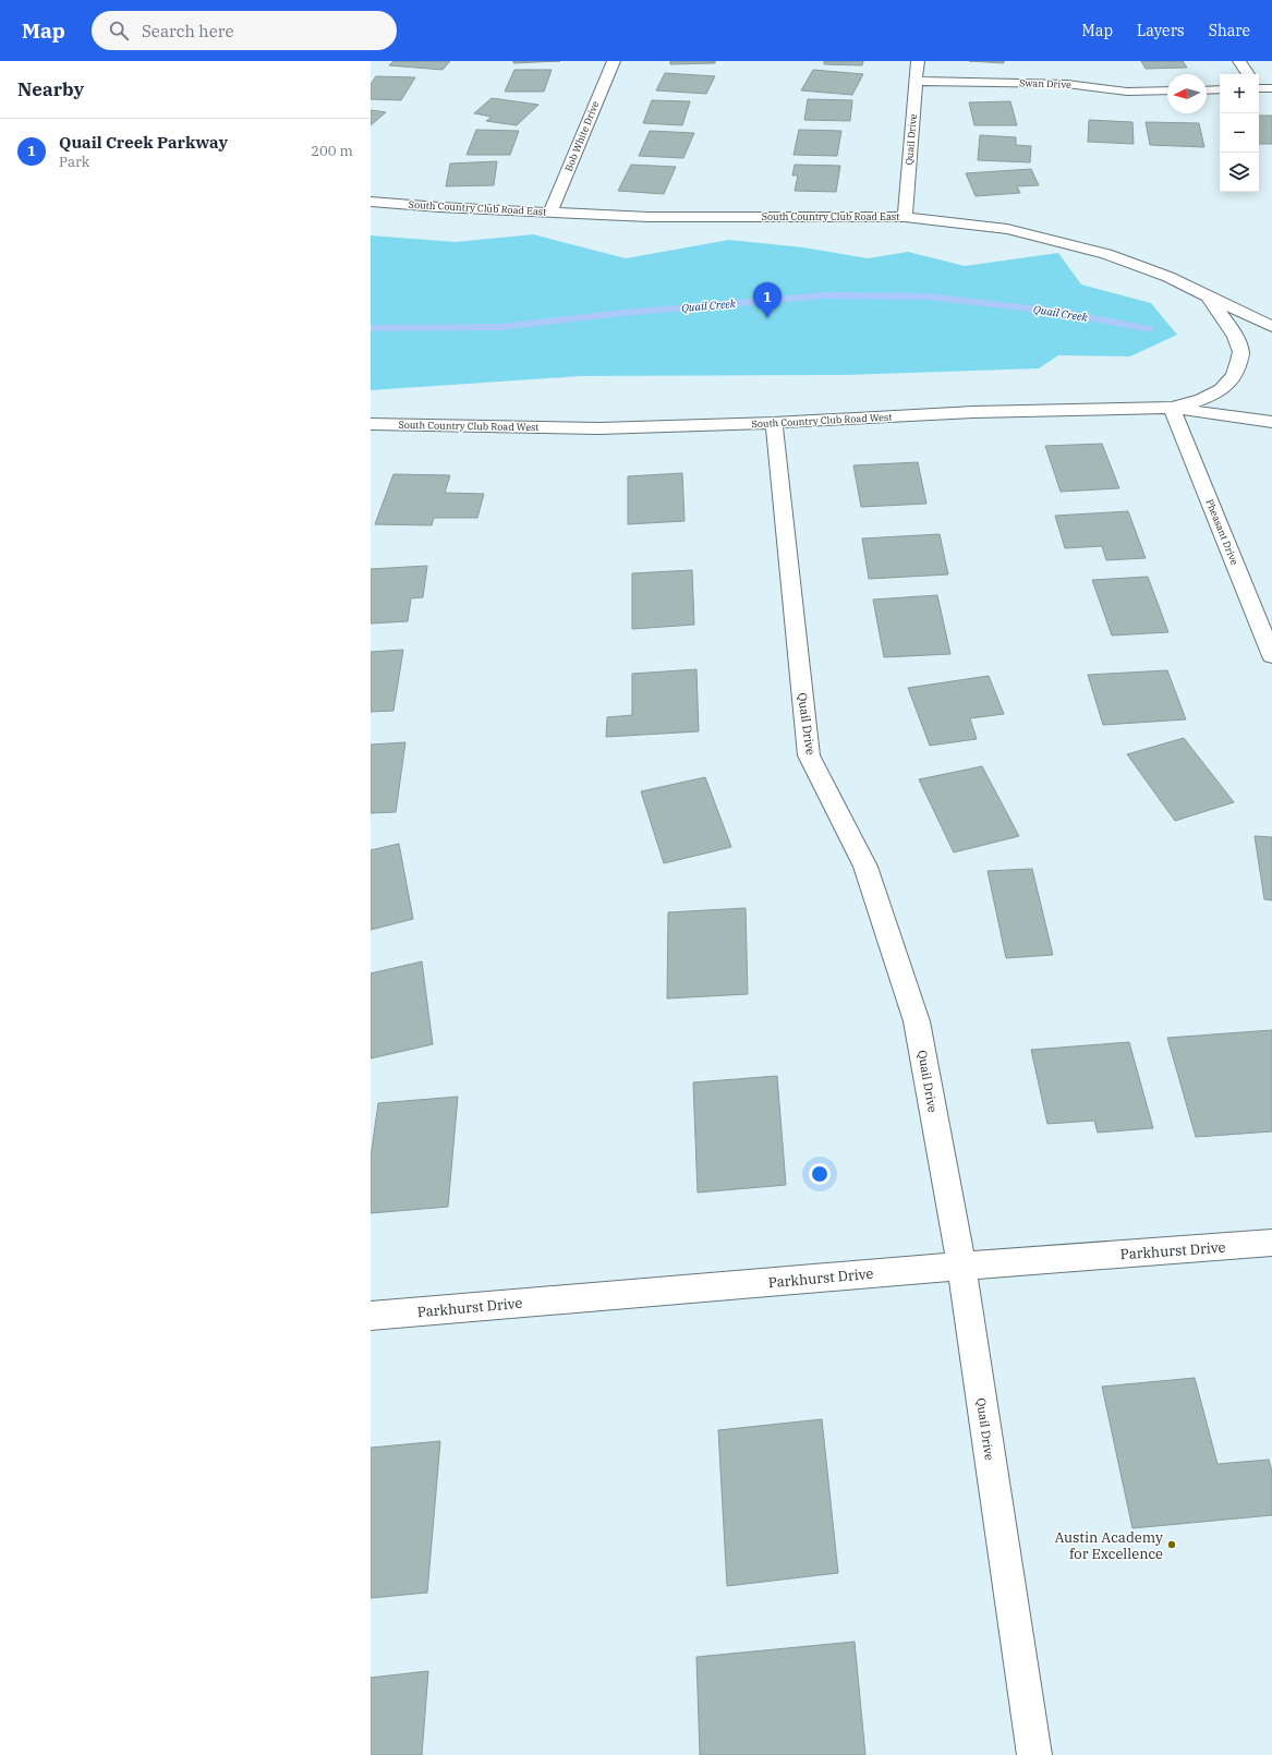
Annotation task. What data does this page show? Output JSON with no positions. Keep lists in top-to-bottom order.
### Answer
{
  "streets": {
    "street": [
      "Swan Drive",
      "Bob White Drive",
      "Quail Drive",
      "South Country Club Road East",
      "South Country Club Road West",
      "Pheasant Drive",
      "Parkhurst Drive"
    ]
  },
  "crossings": [
    ["Swan Drive", "Quail Drive"],
    ["Bob White Drive", "South Country Club Road East"],
    ["Quail Drive", "South Country Club Road East"],
    ["Quail Drive", "South Country Club Road West"],
    ["Quail Drive", "Parkhurst Drive"],
    ["South Country Club Road West", "Pheasant Drive"]
  ],
  "water": ["Quail Creek"],
  "places": ["Austin Academy for Excellence"],
  "north": "left",
  "page": {
    "header": "Map",
    "search": "Search here",
    "nav": ["Map", "Layers", "Share"],
    "heading": "Nearby",
    "map_buttons": ["+", "−"],
    "list": [
      {
        "mark": "1",
        "name": "Quail Creek Parkway",
        "note": "Park",
        "value": "200 m"
      }
    ],
    "pins": "1"
  }
}
